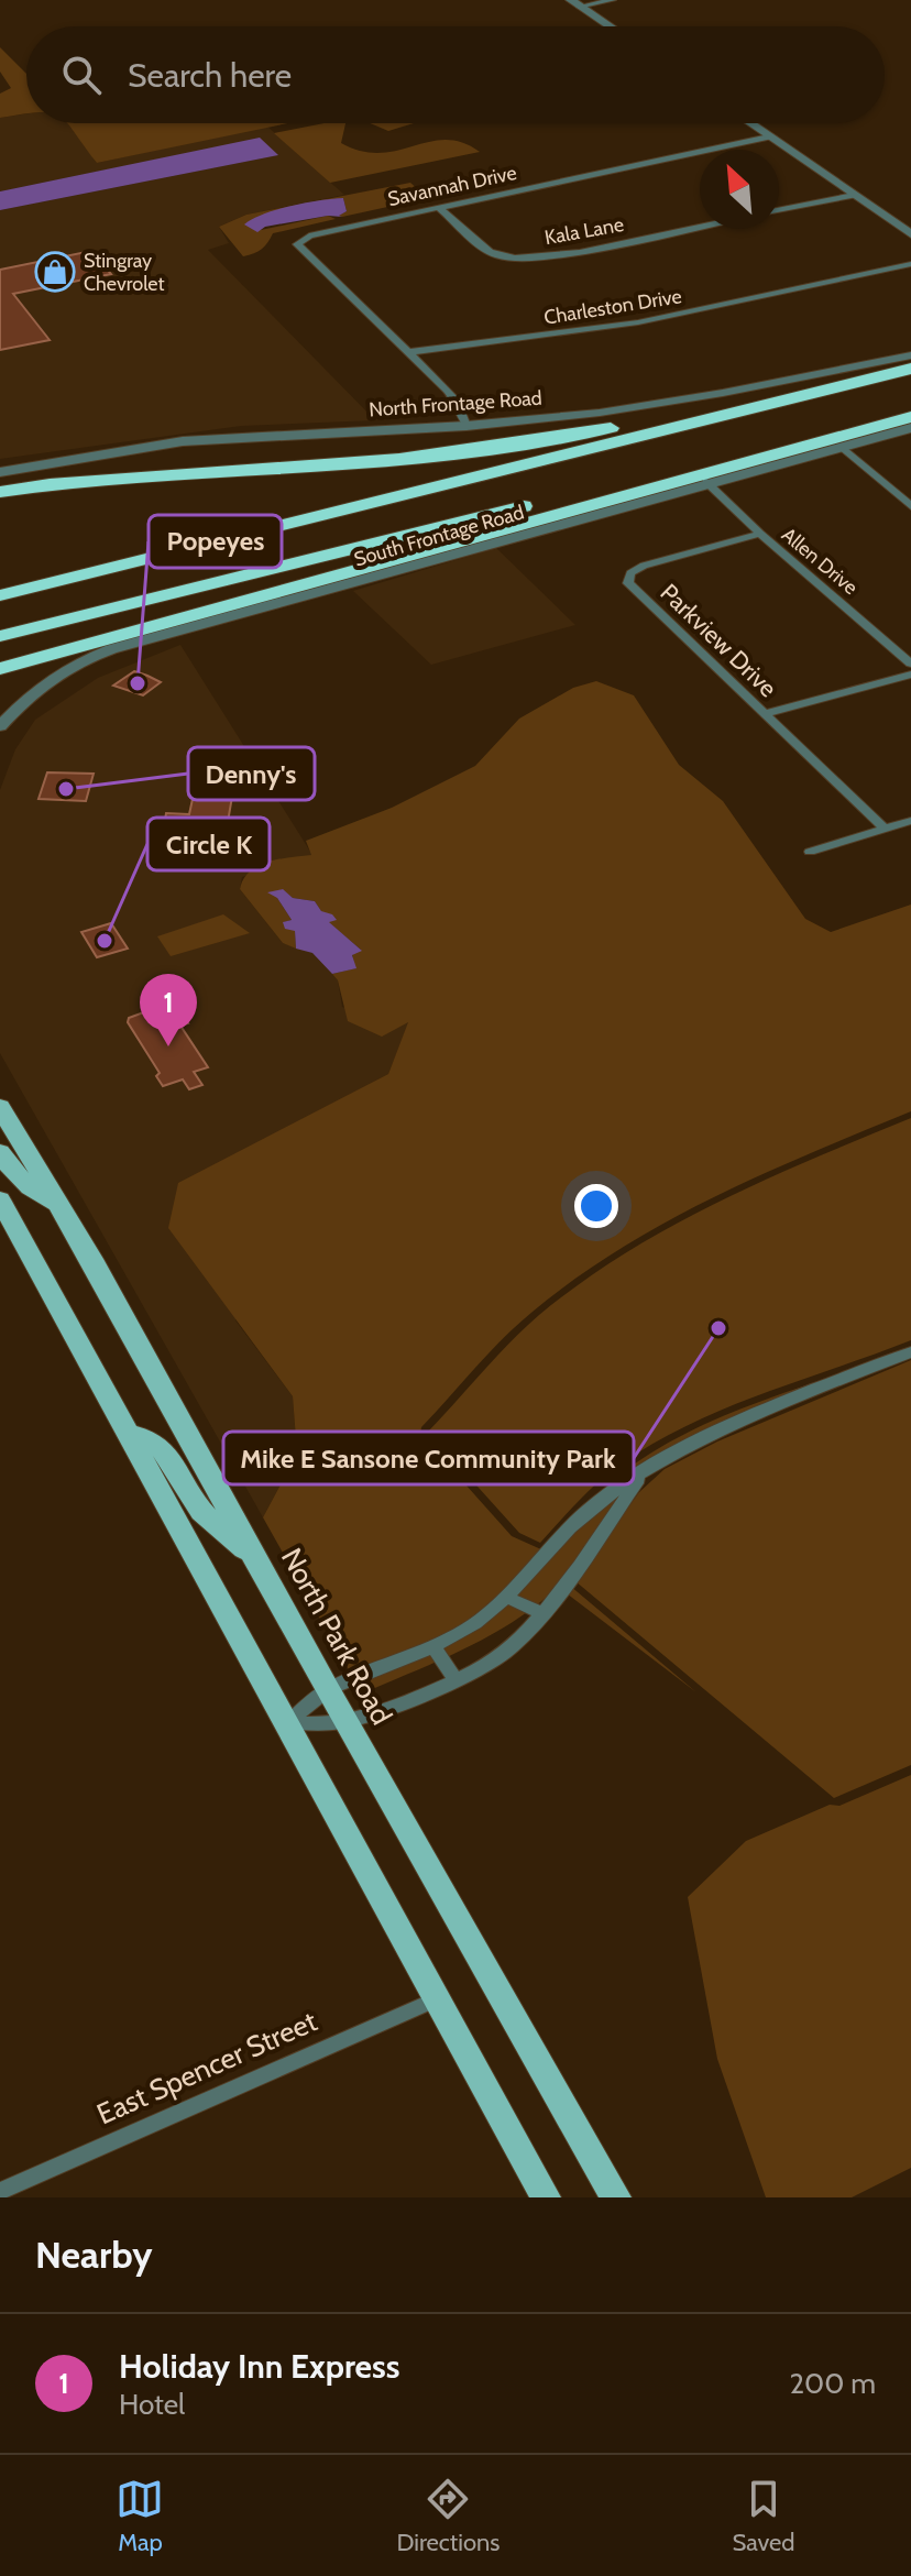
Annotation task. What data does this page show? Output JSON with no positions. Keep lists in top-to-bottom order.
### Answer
{
  "streets": {
    "main road": ["North Park Road"],
    "street": [
      "Savannah Drive",
      "Kala Lane",
      "Charleston Drive",
      "North Frontage Road",
      "South Frontage Road",
      "Allen Drive",
      "Parkview Drive",
      "East Spencer Street"
    ]
  },
  "crossings": [
    ["Savannah Drive", "Kala Lane"],
    ["Savannah Drive", "Charleston Drive"],
    ["South Frontage Road", "Allen Drive"],
    ["Allen Drive", "Parkview Drive"]
  ],
  "places": {
    "shop": ["Stingray Chevrolet"],
    "other": [
      "Popeyes",
      "Denny's",
      "Circle K",
      "Mike E Sansone Community Park"
    ]
  },
  "north": "top left",
  "page": {
    "search": "Search here",
    "pins": "1",
    "heading": "Nearby",
    "list": [
      {
        "mark": "1",
        "name": "Holiday Inn Express",
        "note": "Hotel",
        "value": "200 m"
      }
    ],
    "nav": ["Map", "Directions", "Saved"]
  }
}
